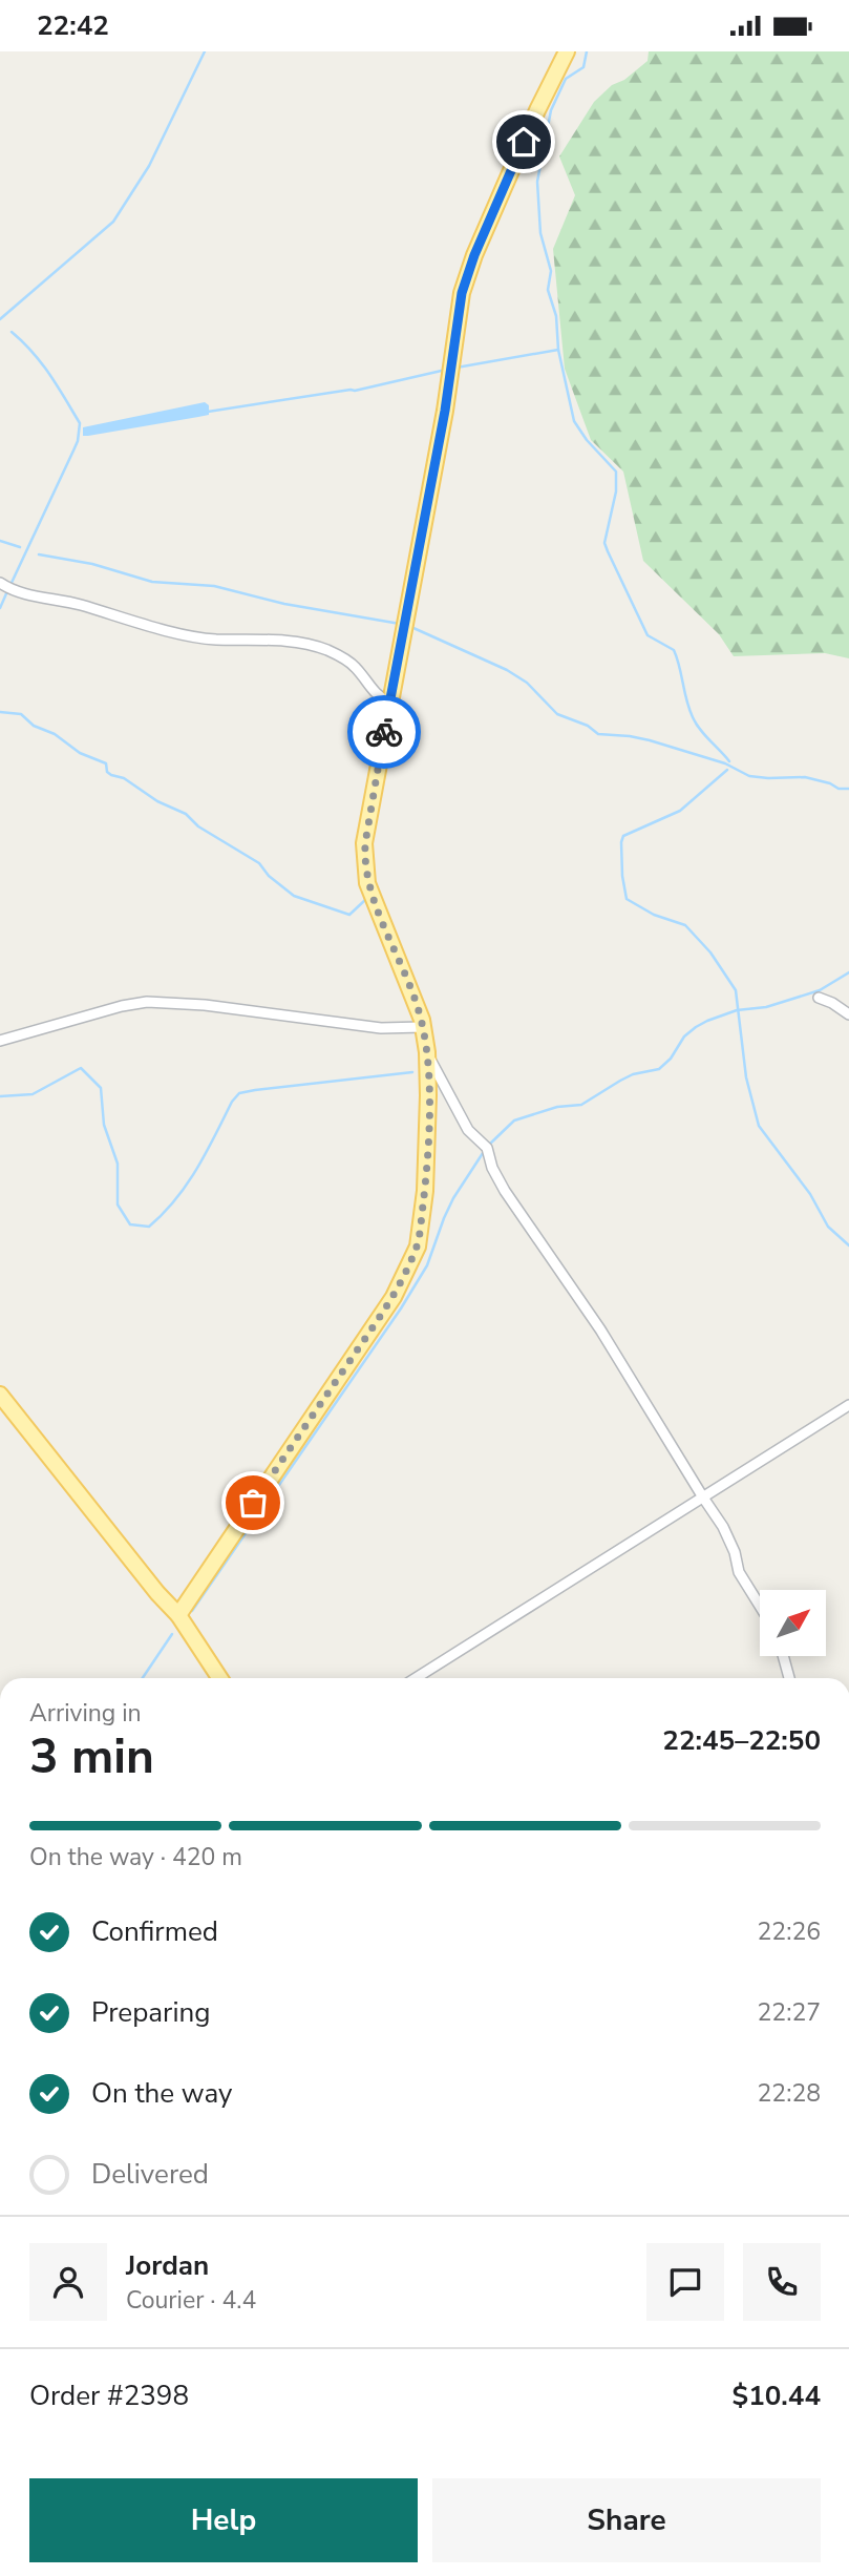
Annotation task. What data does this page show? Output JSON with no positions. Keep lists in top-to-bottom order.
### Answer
{
  "north": "top right",
  "page": {
    "status": "22:42",
    "heading": ["3 min", "Arriving in", "22:45–22:50"],
    "panel": [
      "Jordan",
      "Courier · 4.4",
      "Order #2398",
      "$10.44"
    ],
    "bar": "On the way · 420 m",
    "list": [
      ["Confirmed", "22:26"],
      ["Preparing", "22:27"],
      ["On the way", "22:28"],
      "Delivered"
    ],
    "buttons": ["Help", "Share"]
  }
}
